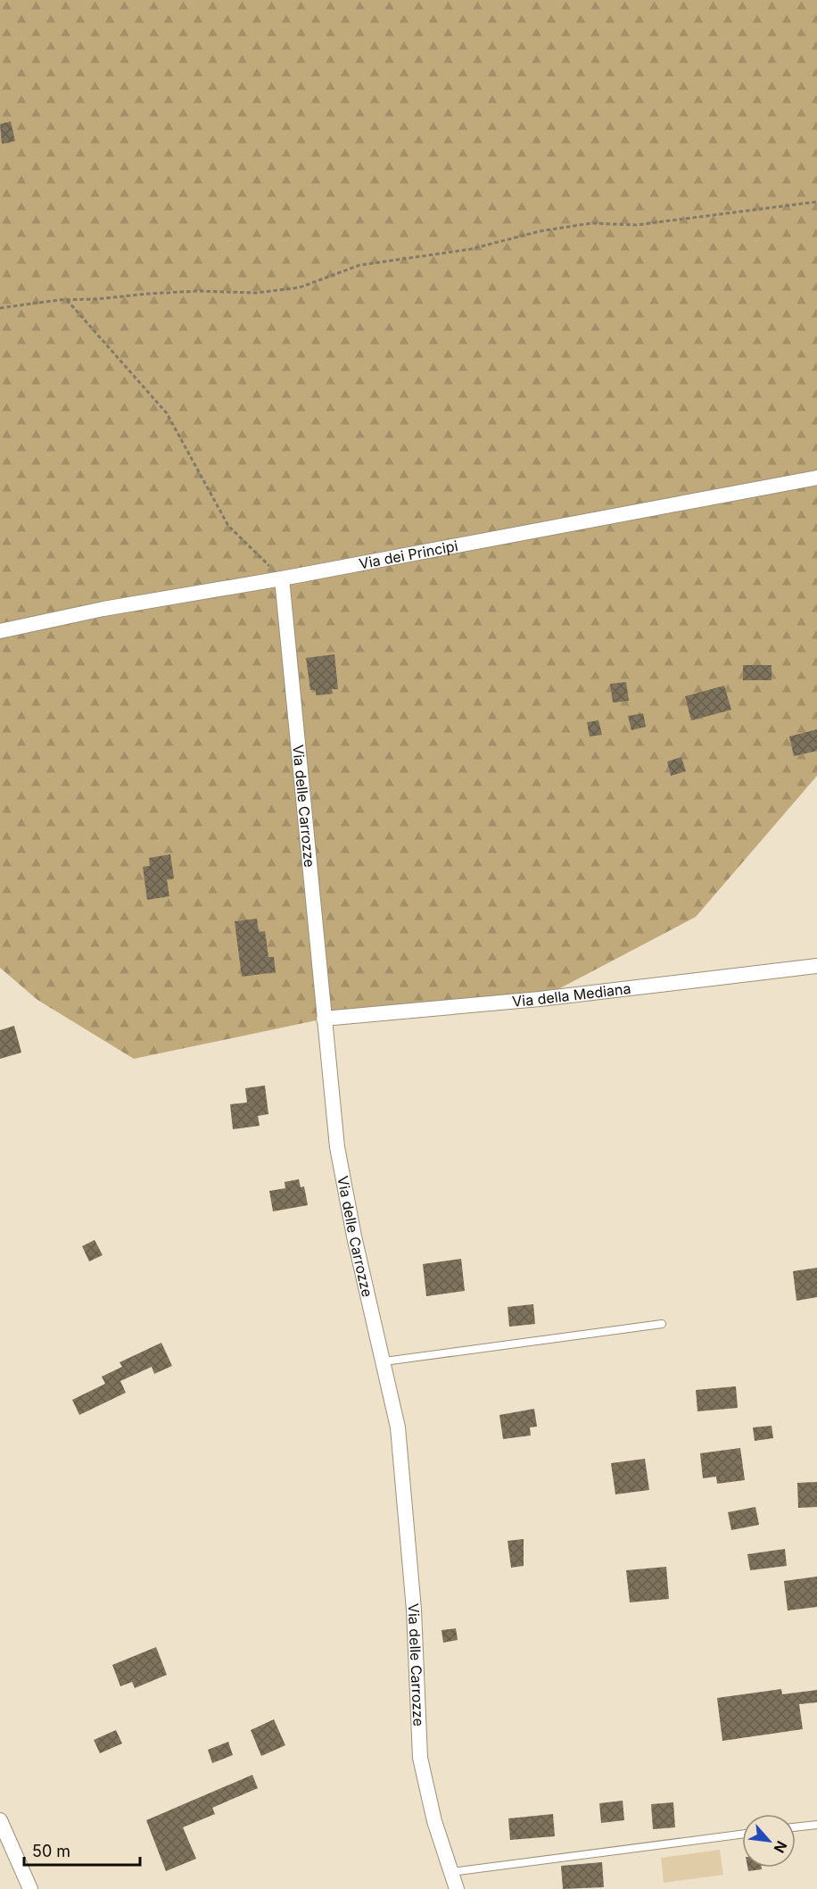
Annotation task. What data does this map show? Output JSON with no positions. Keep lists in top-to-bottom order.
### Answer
{
  "streets": {
    "street": ["Via dei Principi", "Via delle Carrozze", "Via della Mediana"]
  },
  "crossings": [
    ["Via dei Principi", "Via delle Carrozze"],
    ["Via delle Carrozze", "Via della Mediana"]
  ],
  "scale_bar": "50 m",
  "north": "bottom right"
}
